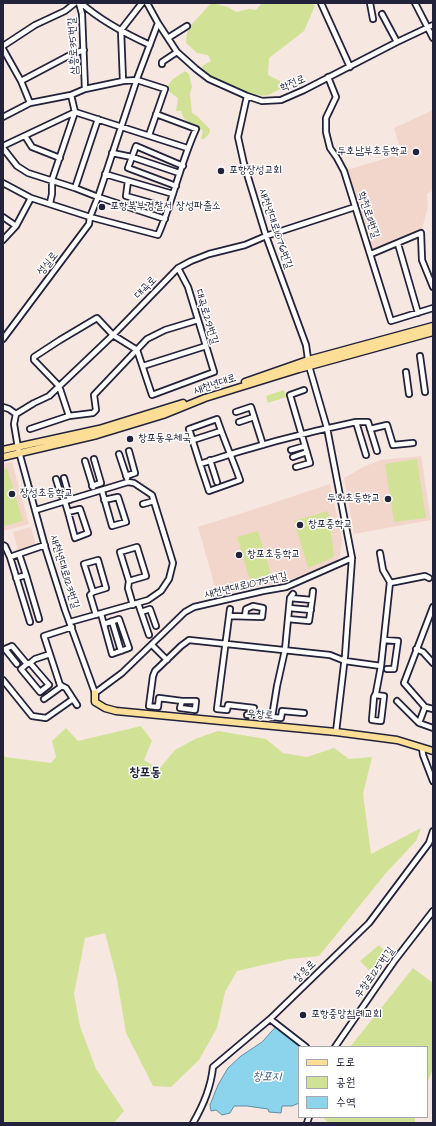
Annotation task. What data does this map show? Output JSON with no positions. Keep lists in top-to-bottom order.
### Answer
{
  "streets": {
    "main road": ["새천년대로", "우창로"],
    "street": [
      "삼흥로35번길",
      "학전로",
      "학전로111번길",
      "새천년대로1076번길",
      "성실로",
      "대곡로",
      "대곡로29번길",
      "새천년대로1123번길",
      "새천년대로1075번길",
      "창흥로",
      "우창로125번길"
    ]
  },
  "crossings": [
    ["학전로", "학전로111번길"],
    ["학전로", "새천년대로1076번길"],
    ["학전로", "성실로"],
    ["학전로111번길", "대곡로"],
    ["새천년대로1076번길", "대곡로"],
    ["새천년대로1076번길", "새천년대로"],
    ["대곡로", "대곡로29번길"],
    ["새천년대로", "새천년대로1123번길"],
    ["새천년대로1123번길", "새천년대로1075번길"],
    ["새천년대로1123번길", "우창로"],
    ["새천년대로1075번길", "우창로"]
  ],
  "districts": ["창포동"],
  "water": ["창포지"],
  "places": [
    "두호남부초등학교",
    "포항장성교회",
    "포항북부경찰서 장성파출소",
    "창포동우체국",
    "장성초등학교",
    "두호초등학교",
    "창포중학교",
    "창포초등학교",
    "포항중앙침례교회"
  ],
  "legend": ["도로", "공원", "수역"]
}
